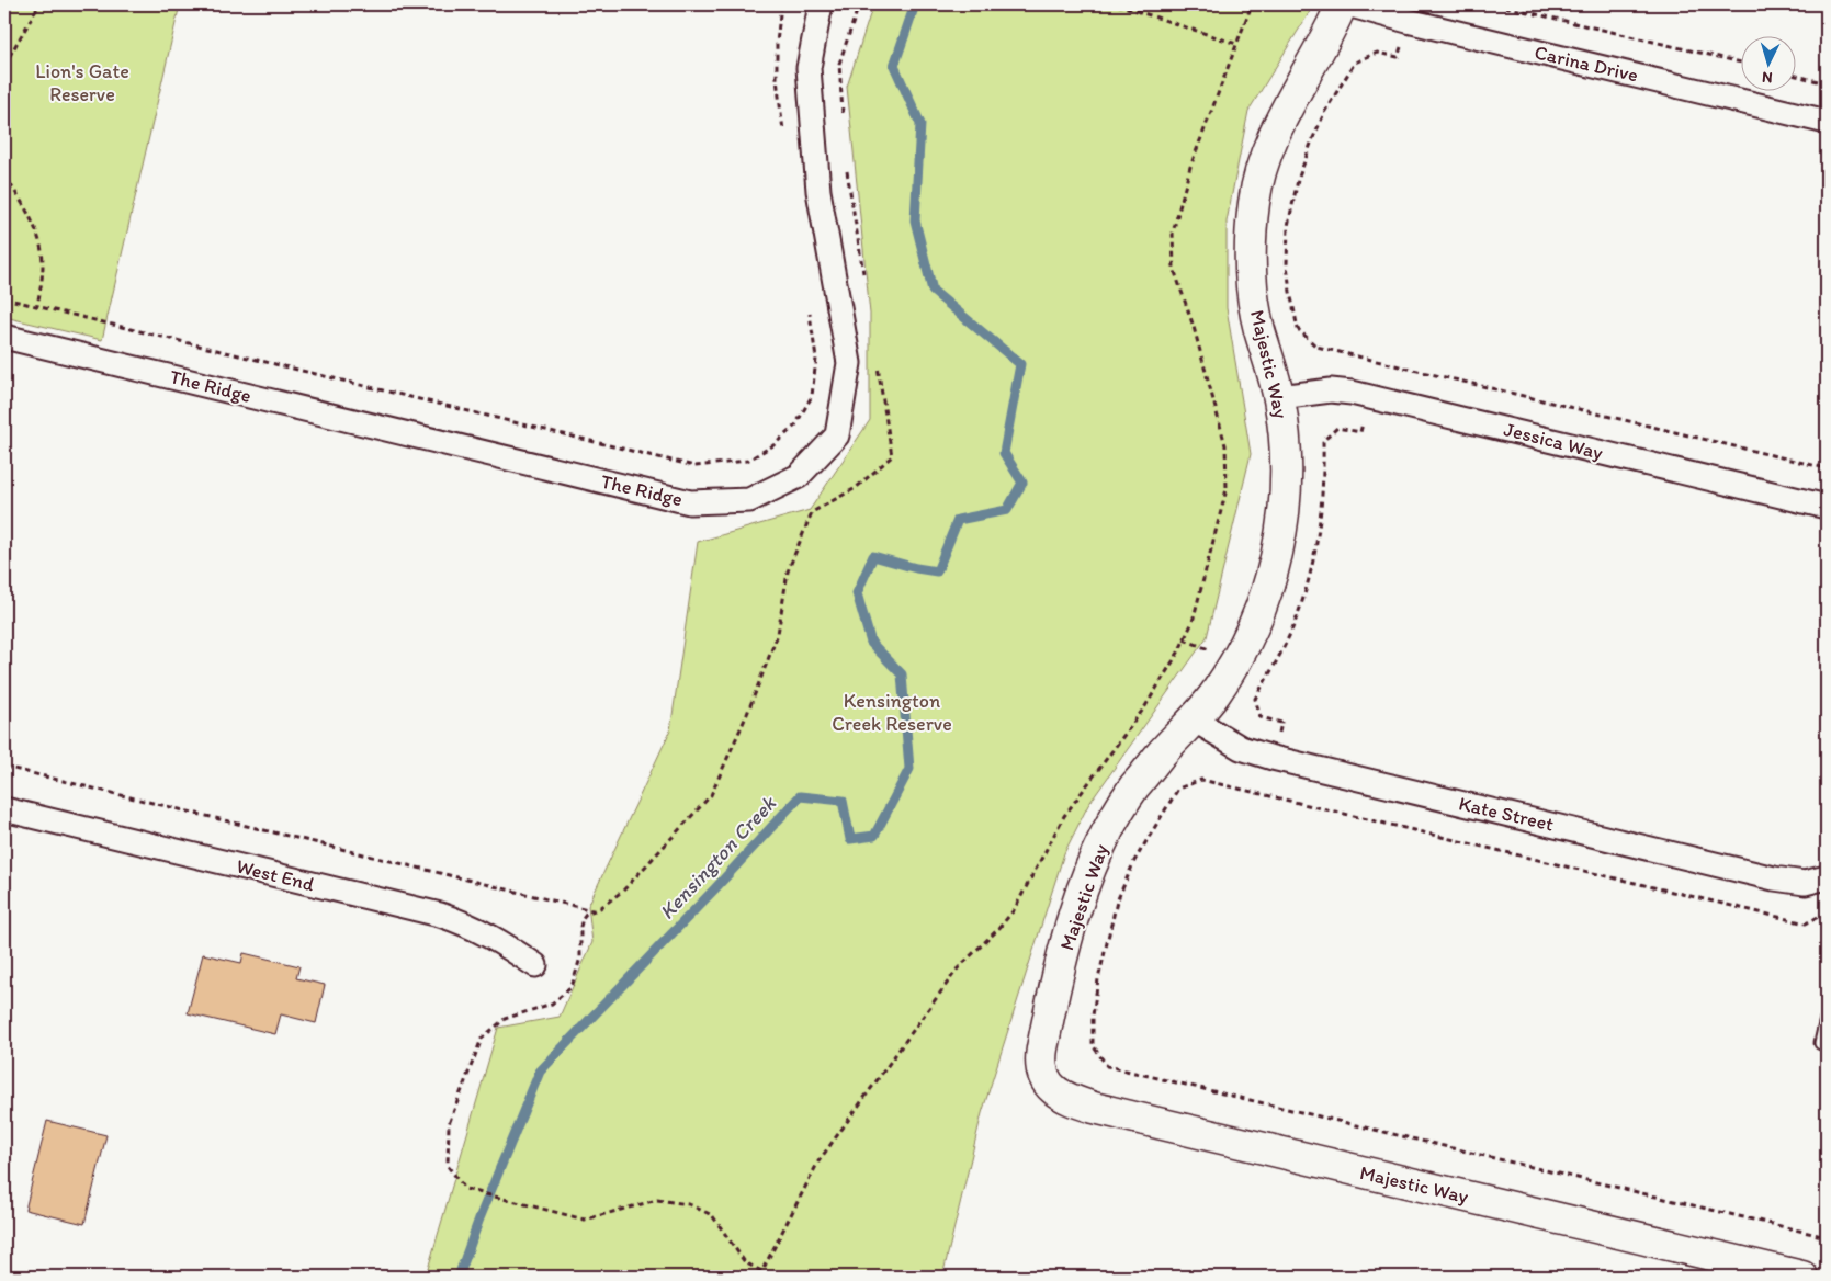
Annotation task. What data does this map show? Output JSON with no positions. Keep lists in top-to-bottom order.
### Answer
{
  "streets": {
    "street": [
      "Carina Drive",
      "Majestic Way",
      "The Ridge",
      "Jessica Way",
      "Kate Street",
      "West End"
    ]
  },
  "crossings": [
    ["Majestic Way", "Jessica Way"],
    ["Majestic Way", "Kate Street"]
  ],
  "water": ["Kensington Creek"],
  "parks": ["Lion's Gate Reserve", "Kensington Creek Reserve"],
  "north": "bottom"
}
